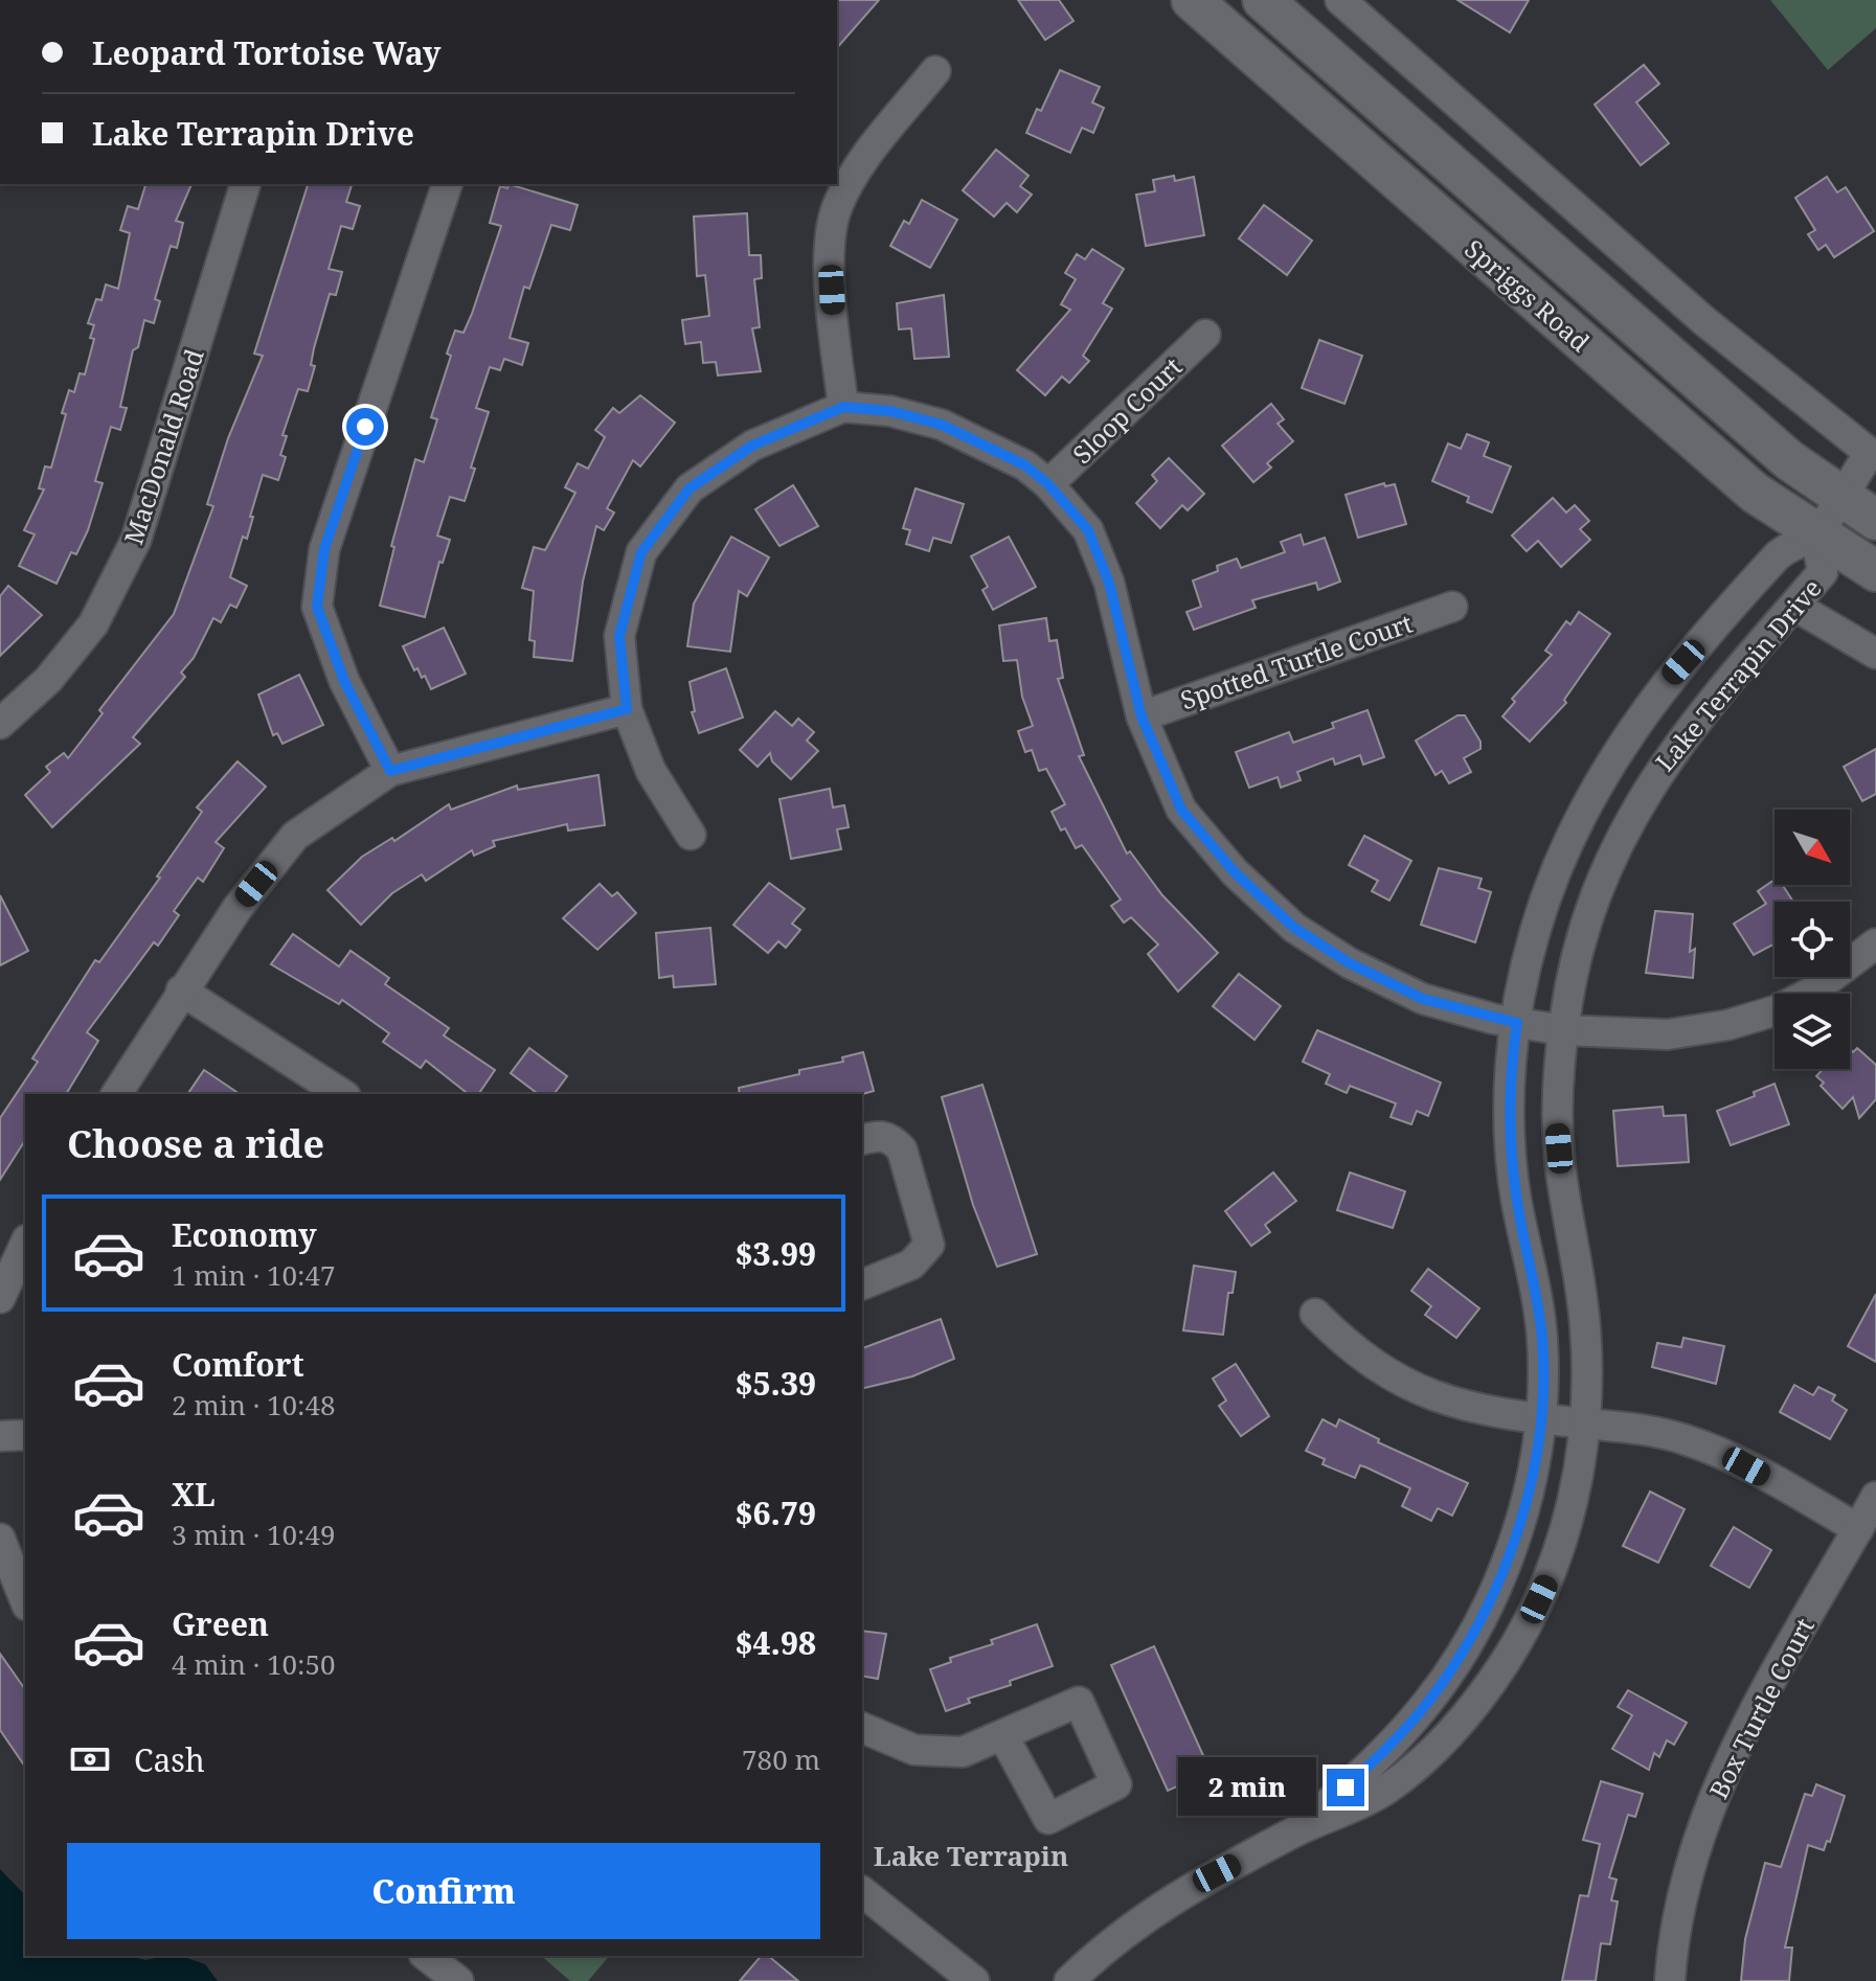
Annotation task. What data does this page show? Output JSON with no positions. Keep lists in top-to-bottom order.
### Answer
{
  "streets": {
    "main road": ["Spriggs Road"],
    "street": [
      "Sloop Court",
      "MacDonald Road",
      "Spotted Turtle Court",
      "Lake Terrapin Drive",
      "Box Turtle Court"
    ]
  },
  "crossings": [
    ["Spriggs Road", "Lake Terrapin Drive"]
  ],
  "districts": ["Lake Terrapin"],
  "north": "bottom right",
  "page": {
    "banner": ["Leopard Tortoise Way", "Lake Terrapin Drive"],
    "heading": "Choose a ride",
    "list": [
      {
        "name": "Economy",
        "note": "1 min · 10:47",
        "value": "$3.99"
      },
      {
        "name": "Comfort",
        "note": "2 min · 10:48",
        "value": "$5.39"
      },
      {
        "name": "XL",
        "note": "3 min · 10:49",
        "value": "$6.79"
      },
      {
        "name": "Green",
        "note": "4 min · 10:50",
        "value": "$4.98"
      }
    ],
    "pay": ["Cash", "780 m"],
    "bubble": "2 min",
    "buttons": "Confirm"
  }
}
